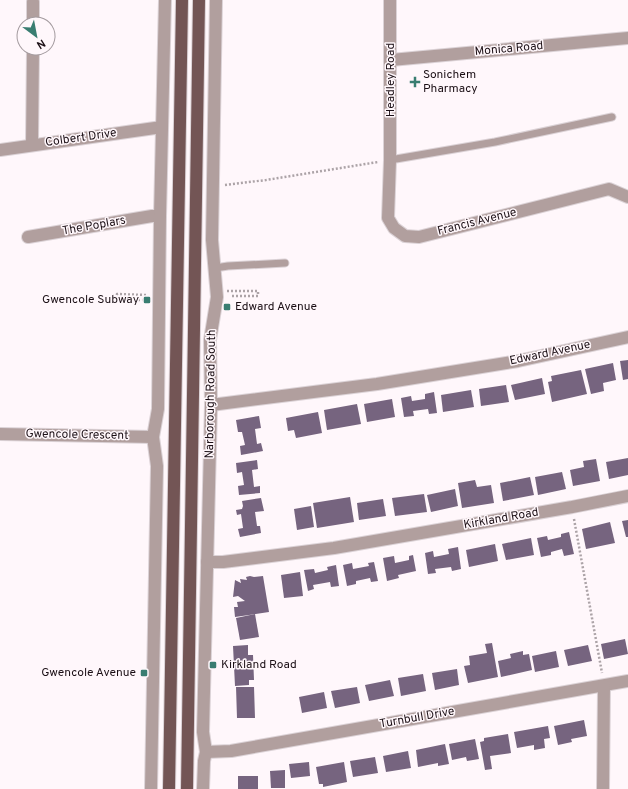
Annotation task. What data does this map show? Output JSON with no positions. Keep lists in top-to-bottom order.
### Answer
{
  "streets": {
    "main road": ["Narborough Road South"],
    "street": [
      "Monica Road",
      "Headley Road",
      "Colbert Drive",
      "Francis Avenue",
      "The Poplars",
      "Edward Avenue",
      "Gwencole Crescent",
      "Kirkland Road",
      "Turnbull Drive"
    ]
  },
  "crossings": [
    ["Monica Road", "Headley Road"],
    ["Headley Road", "Francis Avenue"],
    ["Edward Avenue", "Narborough Road South"],
    ["Narborough Road South", "Kirkland Road"],
    ["Narborough Road South", "Turnbull Drive"]
  ],
  "places": {
    "health": ["Sonichem Pharmacy"],
    "transit": [
      "Gwencole Subway",
      "Edward Avenue",
      "Kirkland Road",
      "Gwencole Avenue"
    ]
  },
  "north": "bottom right"
}
